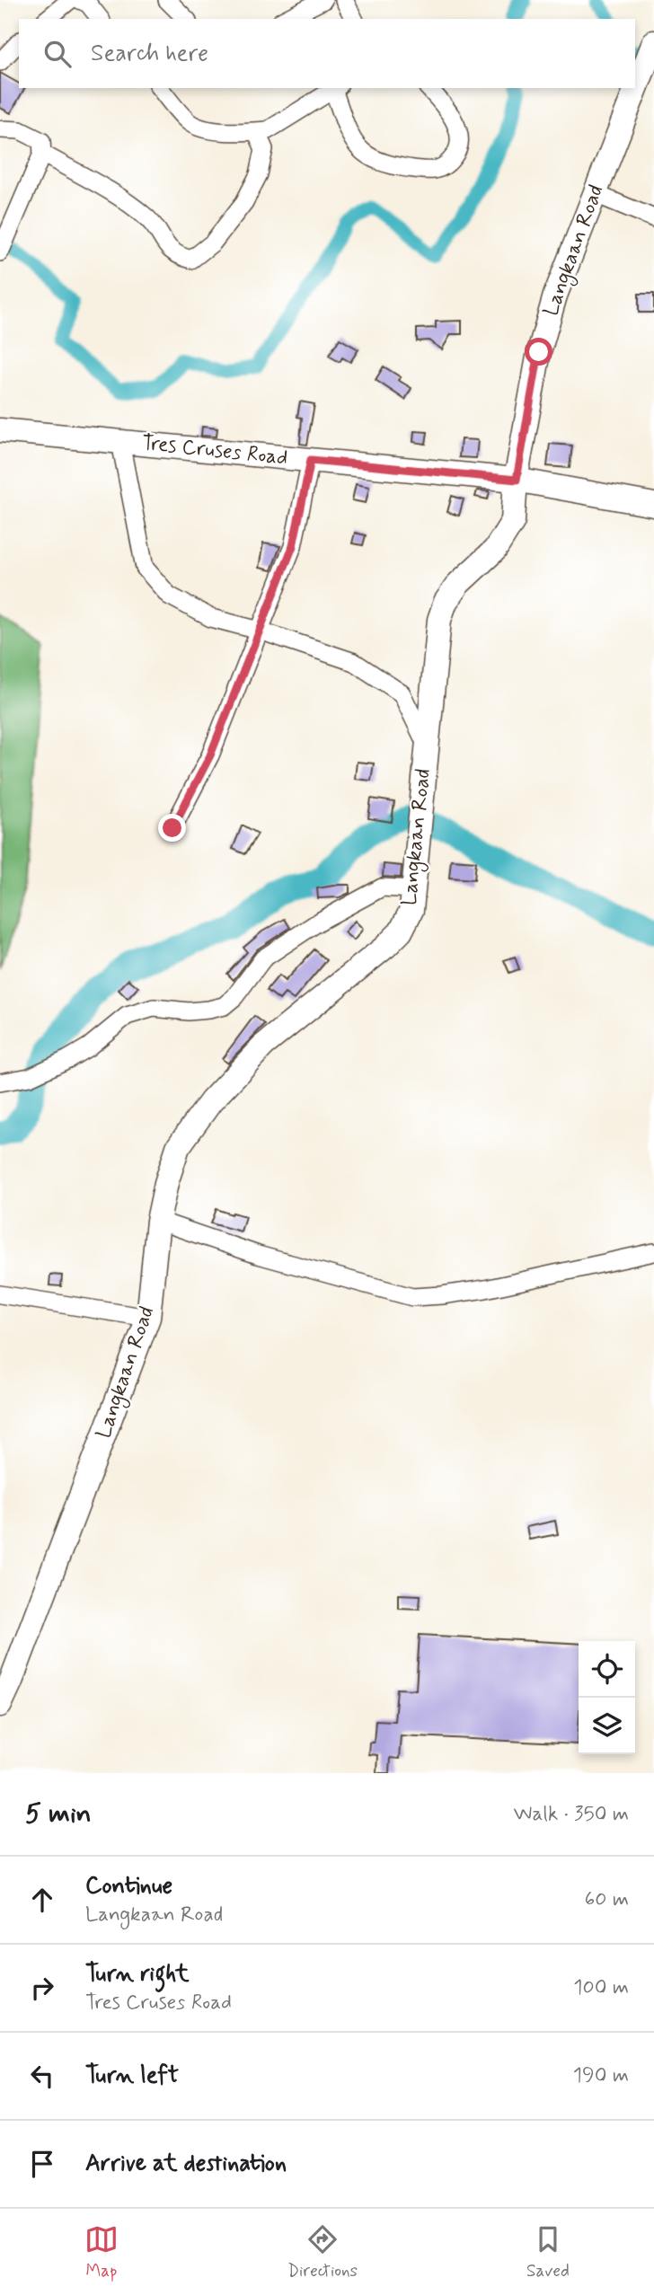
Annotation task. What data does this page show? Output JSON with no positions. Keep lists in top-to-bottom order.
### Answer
{
  "streets": {
    "street": ["Langkaan Road", "Tres Cruses Road"]
  },
  "crossings": [
    ["Langkaan Road", "Tres Cruses Road"]
  ],
  "page": {
    "search": "Search here",
    "heading": ["5 min", "Walk · 350 m"],
    "list": [
      ["Continue", "Langkaan Road", "60 m"],
      ["Turn right", "Tres Cruses Road", "100 m"],
      ["Turn left", "190 m"],
      "Arrive at destination"
    ],
    "nav": ["Map", "Directions", "Saved"]
  }
}
